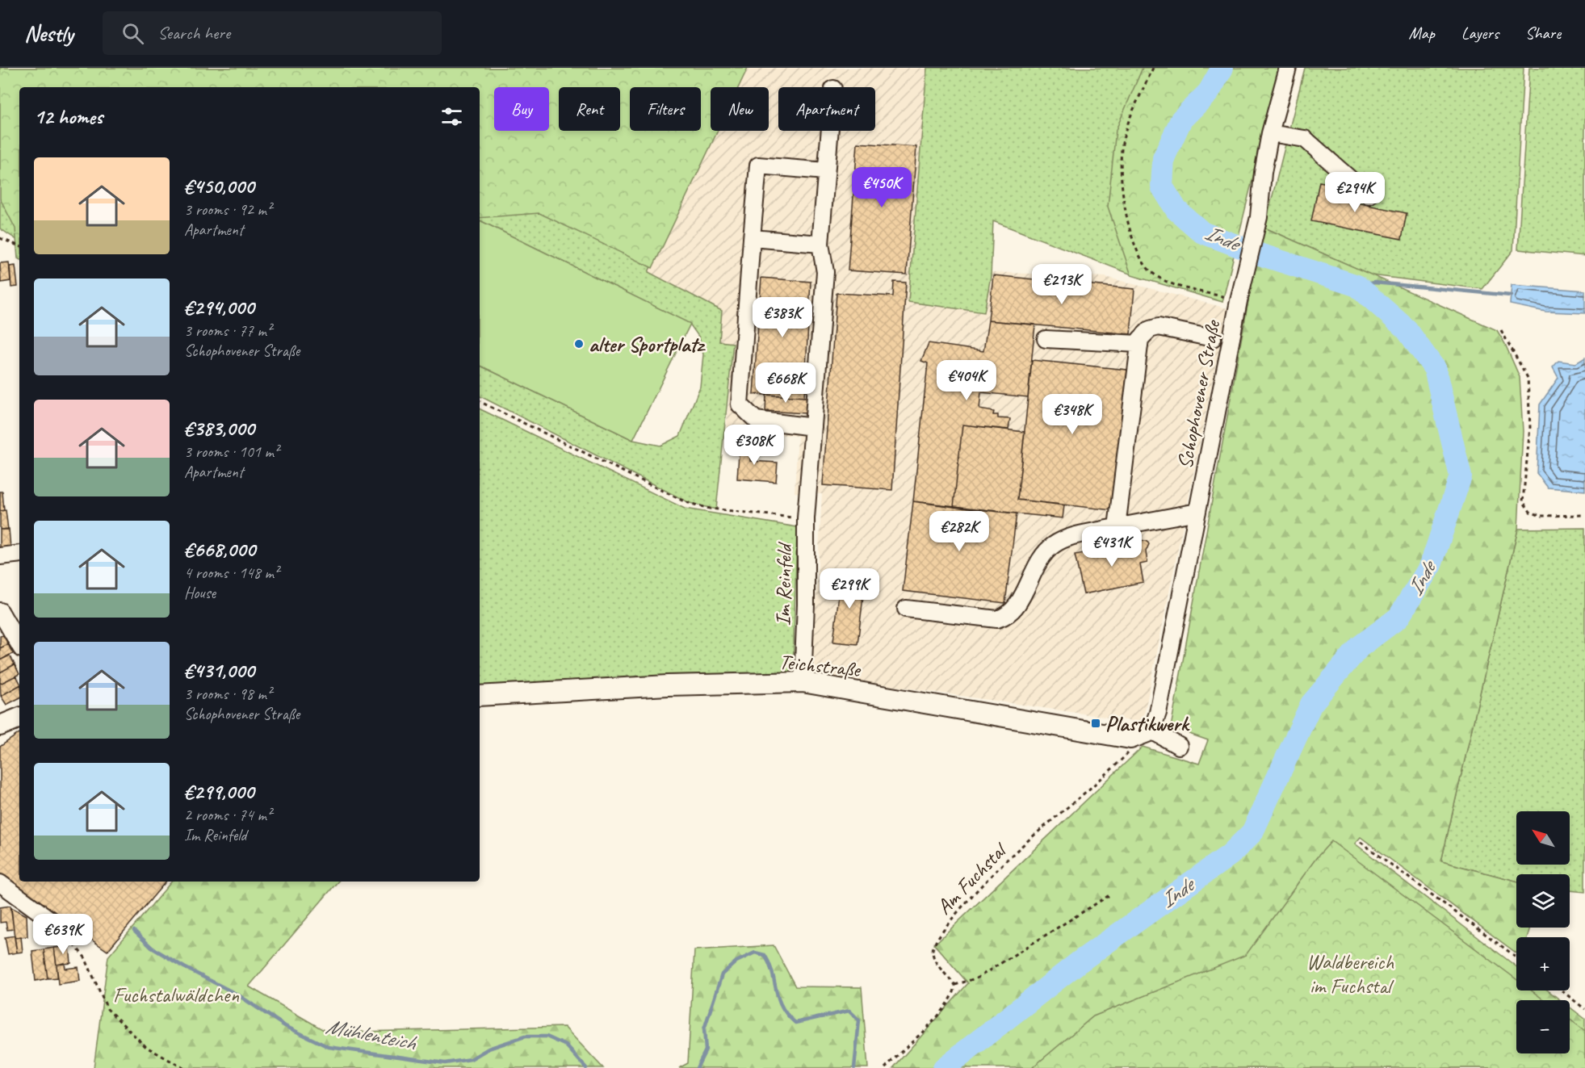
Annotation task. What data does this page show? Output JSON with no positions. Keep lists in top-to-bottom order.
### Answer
{
  "streets": {
    "main road": ["Teichstraße"],
    "street": ["Schophovener Straße", "Im Reinfeld"],
    "path": ["Am Fuchstal"]
  },
  "crossings": [
    ["Schophovener Straße", "Teichstraße"],
    ["Im Reinfeld", "Teichstraße"]
  ],
  "water": ["Inde", "Mühlenteich"],
  "parks": ["Waldbereich im Fuchstal", "Fuchstalwäldchen"],
  "places": {
    "other": ["alter Sportplatz"],
    "transit": ["Plastikwerk"]
  },
  "north": "top left",
  "page": {
    "header": "Nestly",
    "search": "Search here",
    "nav": ["Map", "Layers", "Share"],
    "chip": [
      "Buy",
      "Rent",
      "Filters",
      "New",
      "Apartment"
    ],
    "heading": "12 homes",
    "list": [
      {
        "name": "€450,000",
        "note": "3 rooms · 92 m² · Apartment"
      },
      {
        "name": "€294,000",
        "note": "3 rooms · 77 m² · Schophovener Straße"
      },
      {
        "name": "€383,000",
        "note": "3 rooms · 101 m² · Apartment"
      },
      {
        "name": "€668,000",
        "note": "4 rooms · 148 m² · House"
      },
      {
        "name": "€431,000",
        "note": "3 rooms · 98 m² · Schophovener Straße"
      },
      {
        "name": "€299,000",
        "note": "2 rooms · 74 m² · Im Reinfeld"
      }
    ],
    "price": [
      "€450K",
      "€294K",
      "€213K",
      "€383K",
      "€404K",
      "€668K",
      "€348K",
      "€308K",
      "€282K",
      "€431K",
      "€299K",
      "€639K"
    ],
    "map_buttons": ["+", "−"]
  }
}
